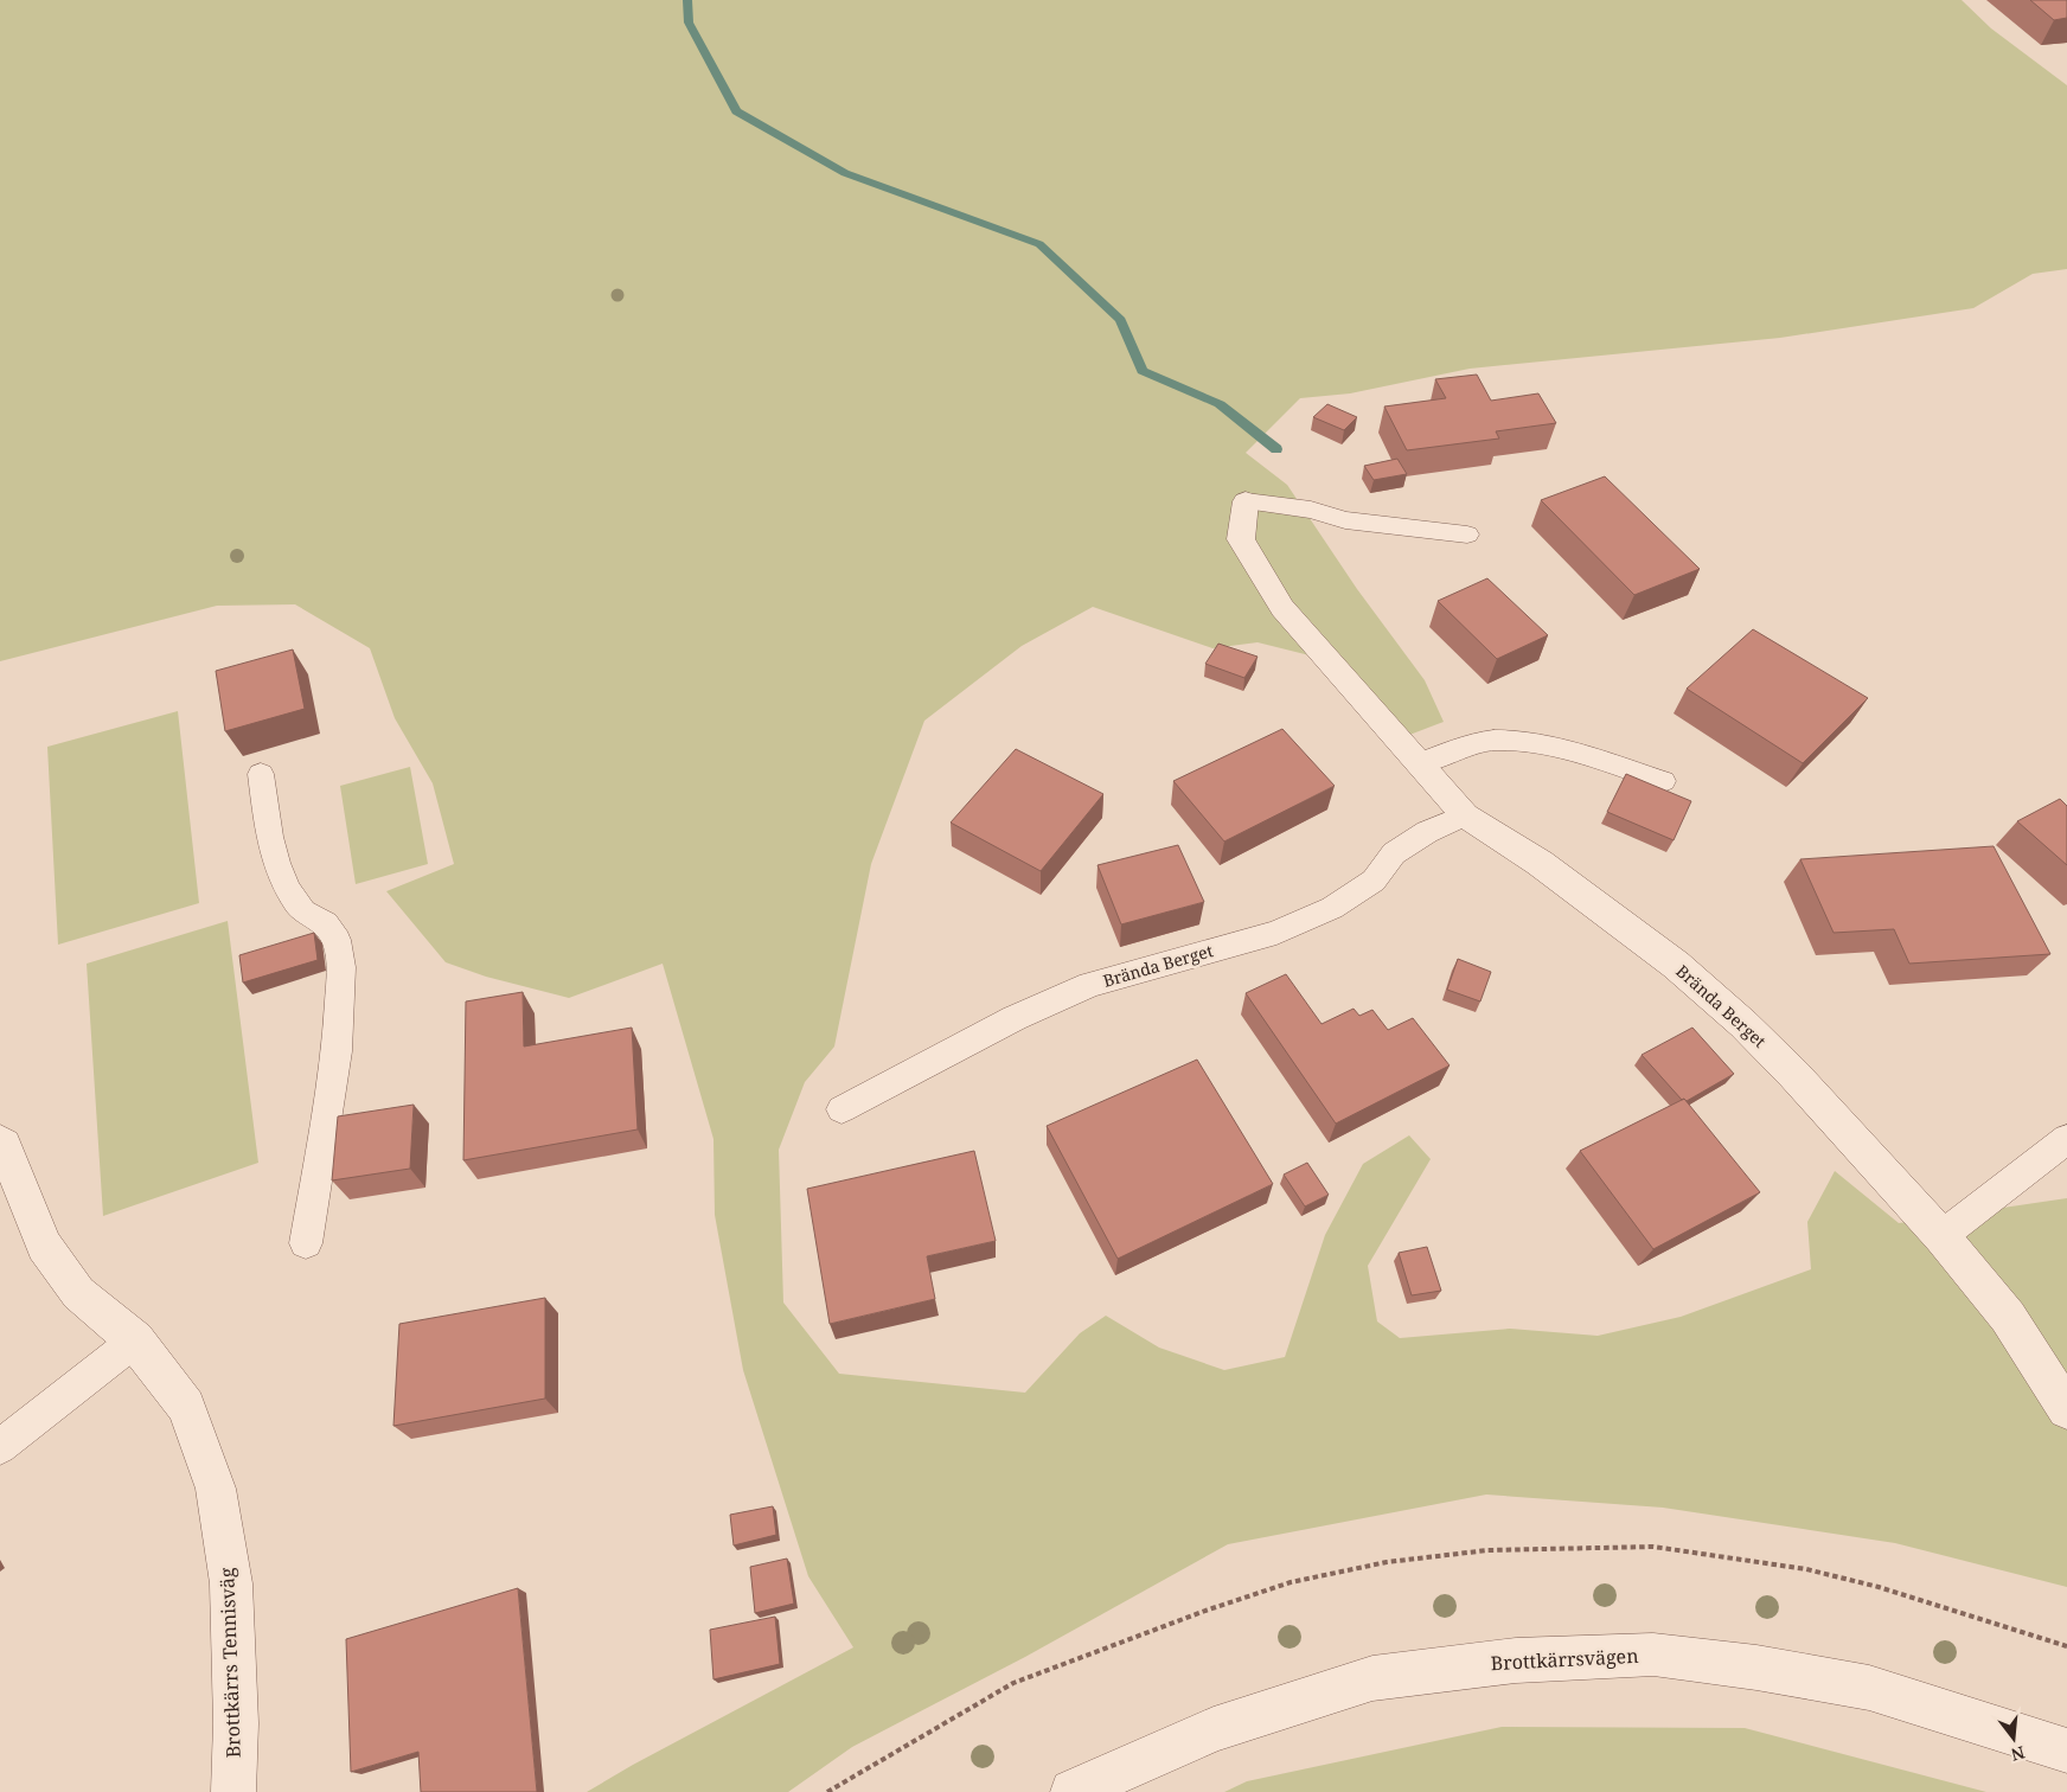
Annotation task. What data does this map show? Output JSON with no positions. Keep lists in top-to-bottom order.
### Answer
{
  "streets": {
    "street": ["Brända Berget", "Brottkärrsvägen", "Brottkärrs Tennisväg"]
  },
  "north": "bottom"
}
